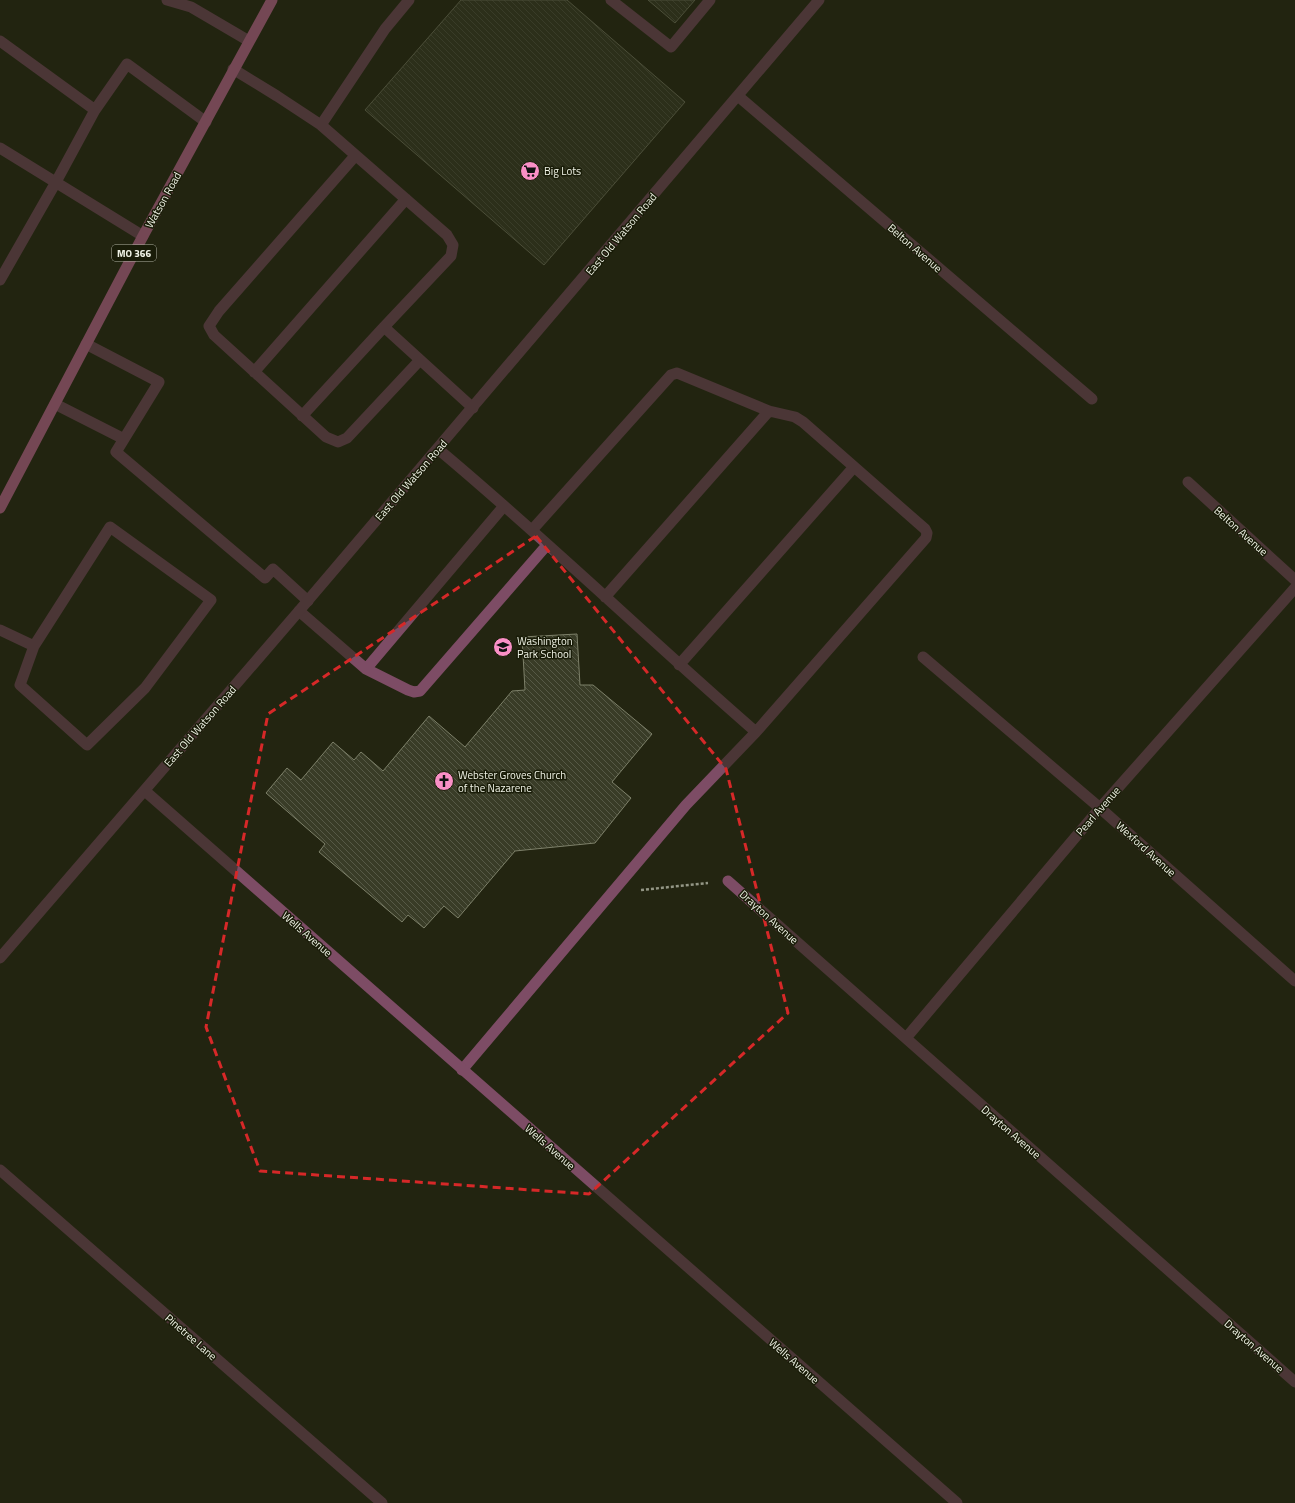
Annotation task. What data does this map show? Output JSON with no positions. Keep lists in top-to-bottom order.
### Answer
{
  "streets": {
    "main road": ["Watson Road", "MO 366"],
    "street": [
      "East Old Watson Road",
      "Belton Avenue",
      "Pearl Avenue",
      "Wexford Avenue",
      "Drayton Avenue",
      "Wells Avenue",
      "Pinetree Lane"
    ]
  },
  "crossings": [
    ["East Old Watson Road", "Belton Avenue"],
    ["East Old Watson Road", "Wells Avenue"],
    ["Pearl Avenue", "Wexford Avenue"],
    ["Pearl Avenue", "Drayton Avenue"]
  ],
  "places": {
    "supermarket": ["Big Lots"],
    "school or university": ["Washington Park School"],
    "church": ["Webster Groves Church of the Nazarene"]
  }
}
